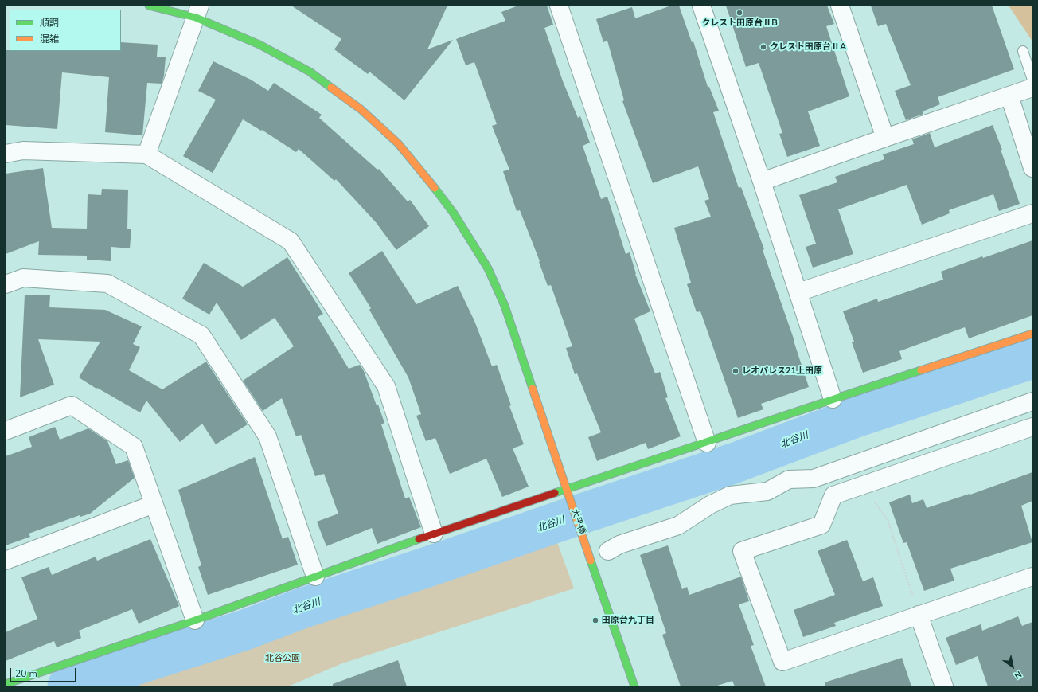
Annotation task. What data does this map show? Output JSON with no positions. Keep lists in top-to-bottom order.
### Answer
{
  "streets": {
    "street": ["大平橋"]
  },
  "water": ["北谷川"],
  "parks": ["北谷公園"],
  "places": [
    "クレスト田原台ⅡB",
    "クレスト田原台ⅡA",
    "レオパレス21上田原",
    "田原台九丁目"
  ],
  "legend": ["順調", "混雑"],
  "scale_bar": "20 m",
  "north": "bottom right"
}
